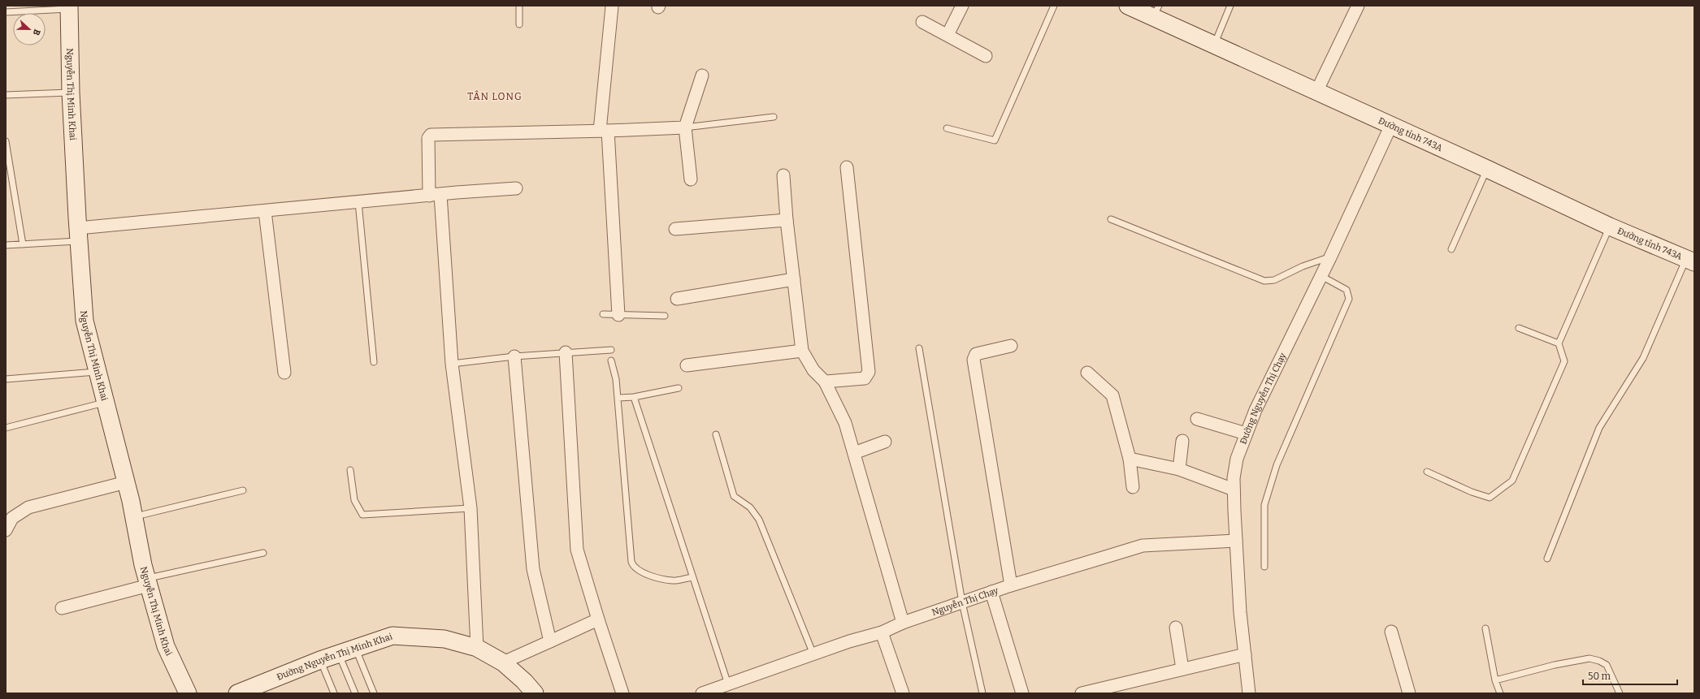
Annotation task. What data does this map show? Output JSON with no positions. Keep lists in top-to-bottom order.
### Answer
{
  "streets": {
    "main road": ["Nguyễn Thị Minh Khai", "Đường tỉnh 743A", "Đường Nguyễn Thị Minh Khai"],
    "street": ["Đường Nguyễn Thị Chạy", "Nguyễn Thị Chạy"]
  },
  "crossings": [
    ["Đường tỉnh 743A", "Đường Nguyễn Thị Chạy"],
    ["Đường Nguyễn Thị Chạy", "Nguyễn Thị Chạy"]
  ],
  "districts": ["TÂN LONG"],
  "scale_bar": "50 m",
  "north": "right"
}
